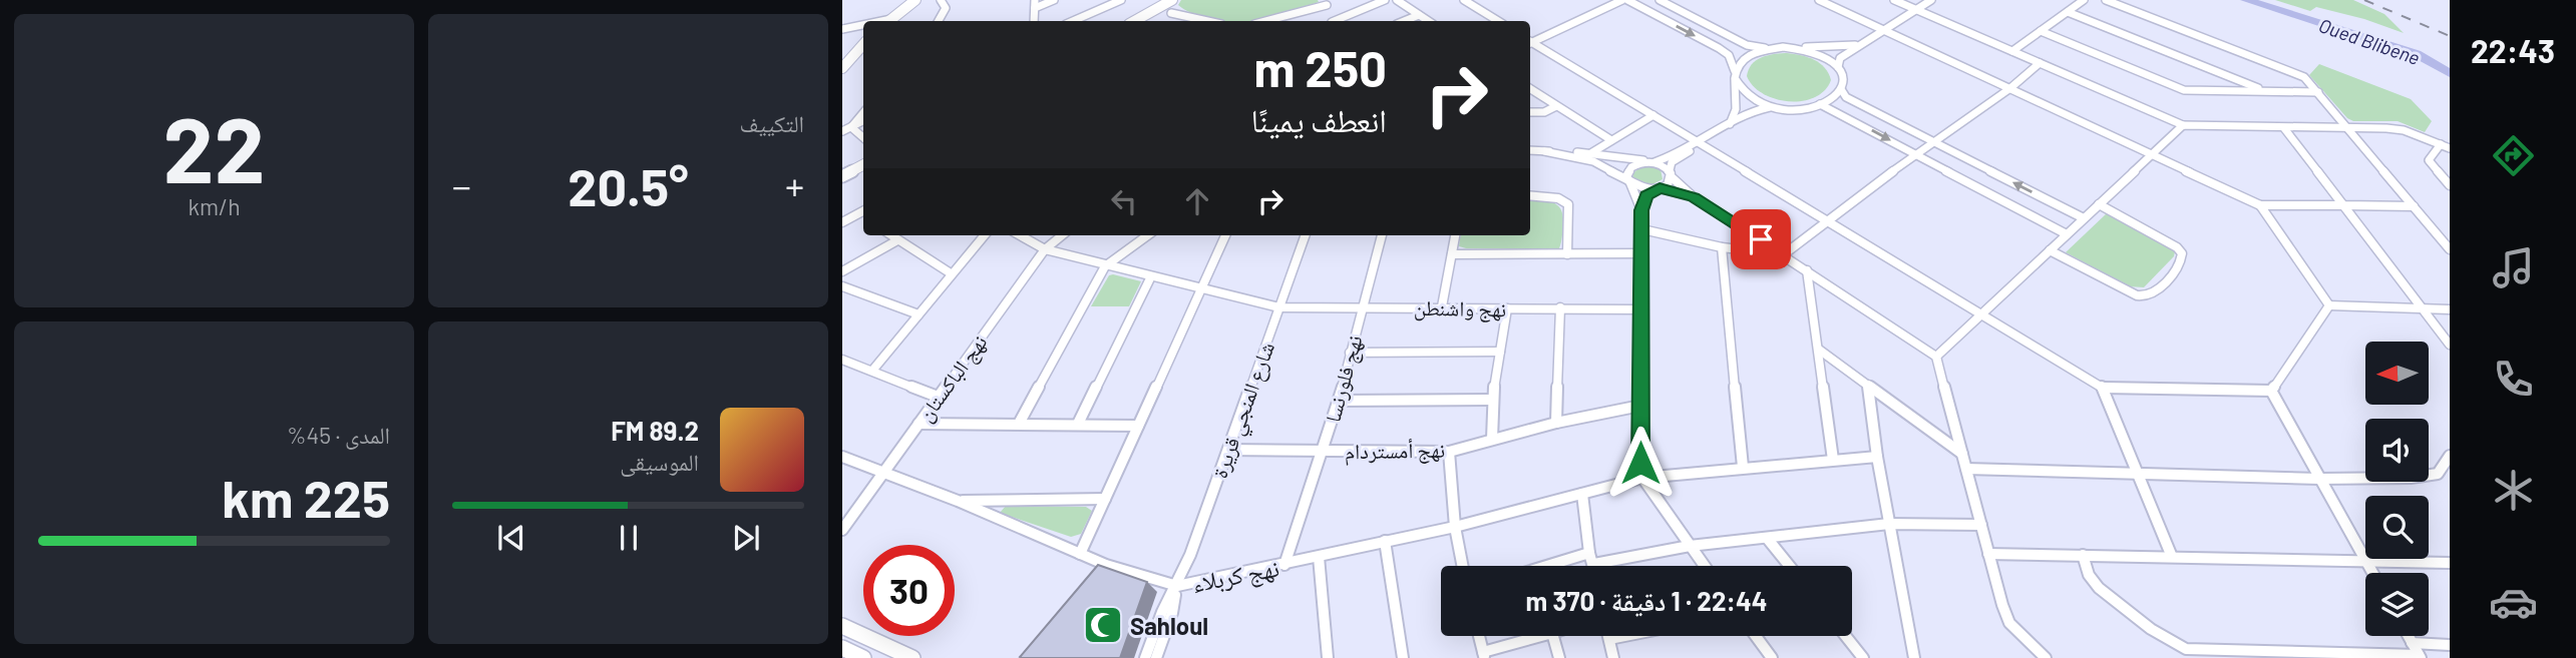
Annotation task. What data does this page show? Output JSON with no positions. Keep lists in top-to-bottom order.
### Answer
{
  "streets": {
    "street": [
      "نهج واشنطن",
      "نهج الباكستان",
      "نهج فلورنسا",
      "شارع المنجي قريرة",
      "نهج أمستردام",
      "نهج كربلاء"
    ]
  },
  "crossings": [
    ["نهج واشنطن", "نهج الباكستان"],
    ["نهج واشنطن", "نهج فلورنسا"],
    ["نهج واشنطن", "شارع المنجي قريرة"],
    ["نهج الباكستان", "نهج كربلاء"],
    ["نهج فلورنسا", "نهج أمستردام"],
    ["نهج فلورنسا", "نهج كربلاء"],
    ["شارع المنجي قريرة", "نهج أمستردام"],
    ["شارع المنجي قريرة", "نهج كربلاء"]
  ],
  "water": ["Oued Blibene"],
  "places": {
    "mosque": ["Sahloul"]
  },
  "north": "left",
  "page": {
    "tabs": "22:43",
    "tile": [
      "التكييف",
      ["22", "km/h"],
      ["المدى · 45%", "225 km"]
    ],
    "turn": ["250 m", "انعطف يمينًا"],
    "heat": ["−", "20.5°", "+"],
    "song": ["89.2 FM", "الموسيقى"],
    "limit": "30",
    "trip": "22:44 · 1 دقيقة · 370 m"
  }
}
